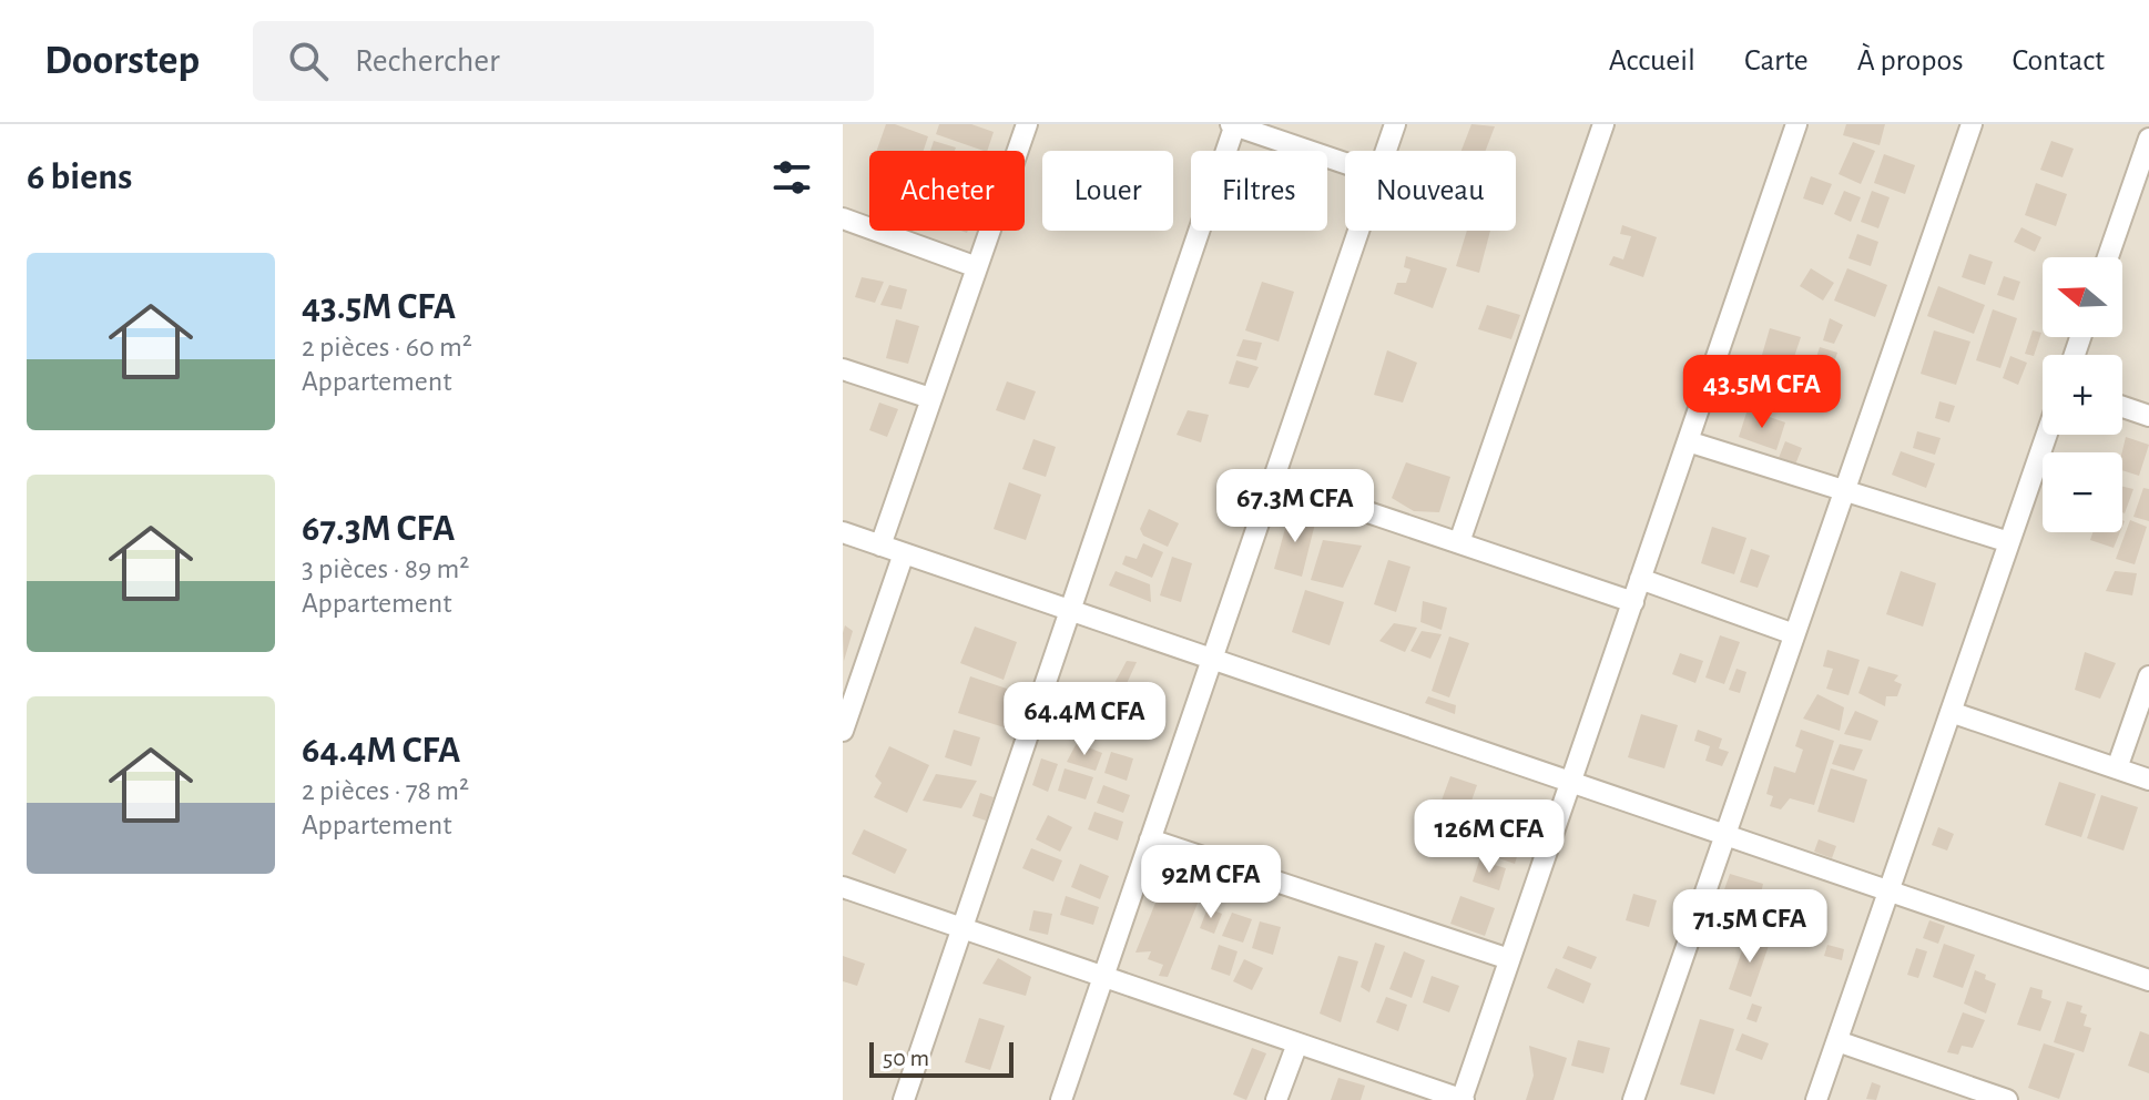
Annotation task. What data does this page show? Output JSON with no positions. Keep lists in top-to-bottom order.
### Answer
{
  "scale_bar": "50 m",
  "north": "left",
  "page": {
    "header": "Doorstep",
    "search": "Rechercher",
    "nav": [
      "Accueil",
      "Carte",
      "À propos",
      "Contact"
    ],
    "heading": "6 biens",
    "chip": [
      "Acheter",
      "Louer",
      "Filtres",
      "Nouveau"
    ],
    "list": [
      {
        "name": "43.5M CFA",
        "note": "2 pièces · 60 m² · Appartement"
      },
      {
        "name": "67.3M CFA",
        "note": "3 pièces · 89 m² · Appartement"
      },
      {
        "name": "64.4M CFA",
        "note": "2 pièces · 78 m² · Appartement"
      }
    ],
    "map_buttons": ["+", "−"],
    "price": [
      "43.5M CFA",
      "67.3M CFA",
      "64.4M CFA",
      "126M CFA",
      "92M CFA",
      "71.5M CFA"
    ],
    "scale": "50 m"
  }
}
